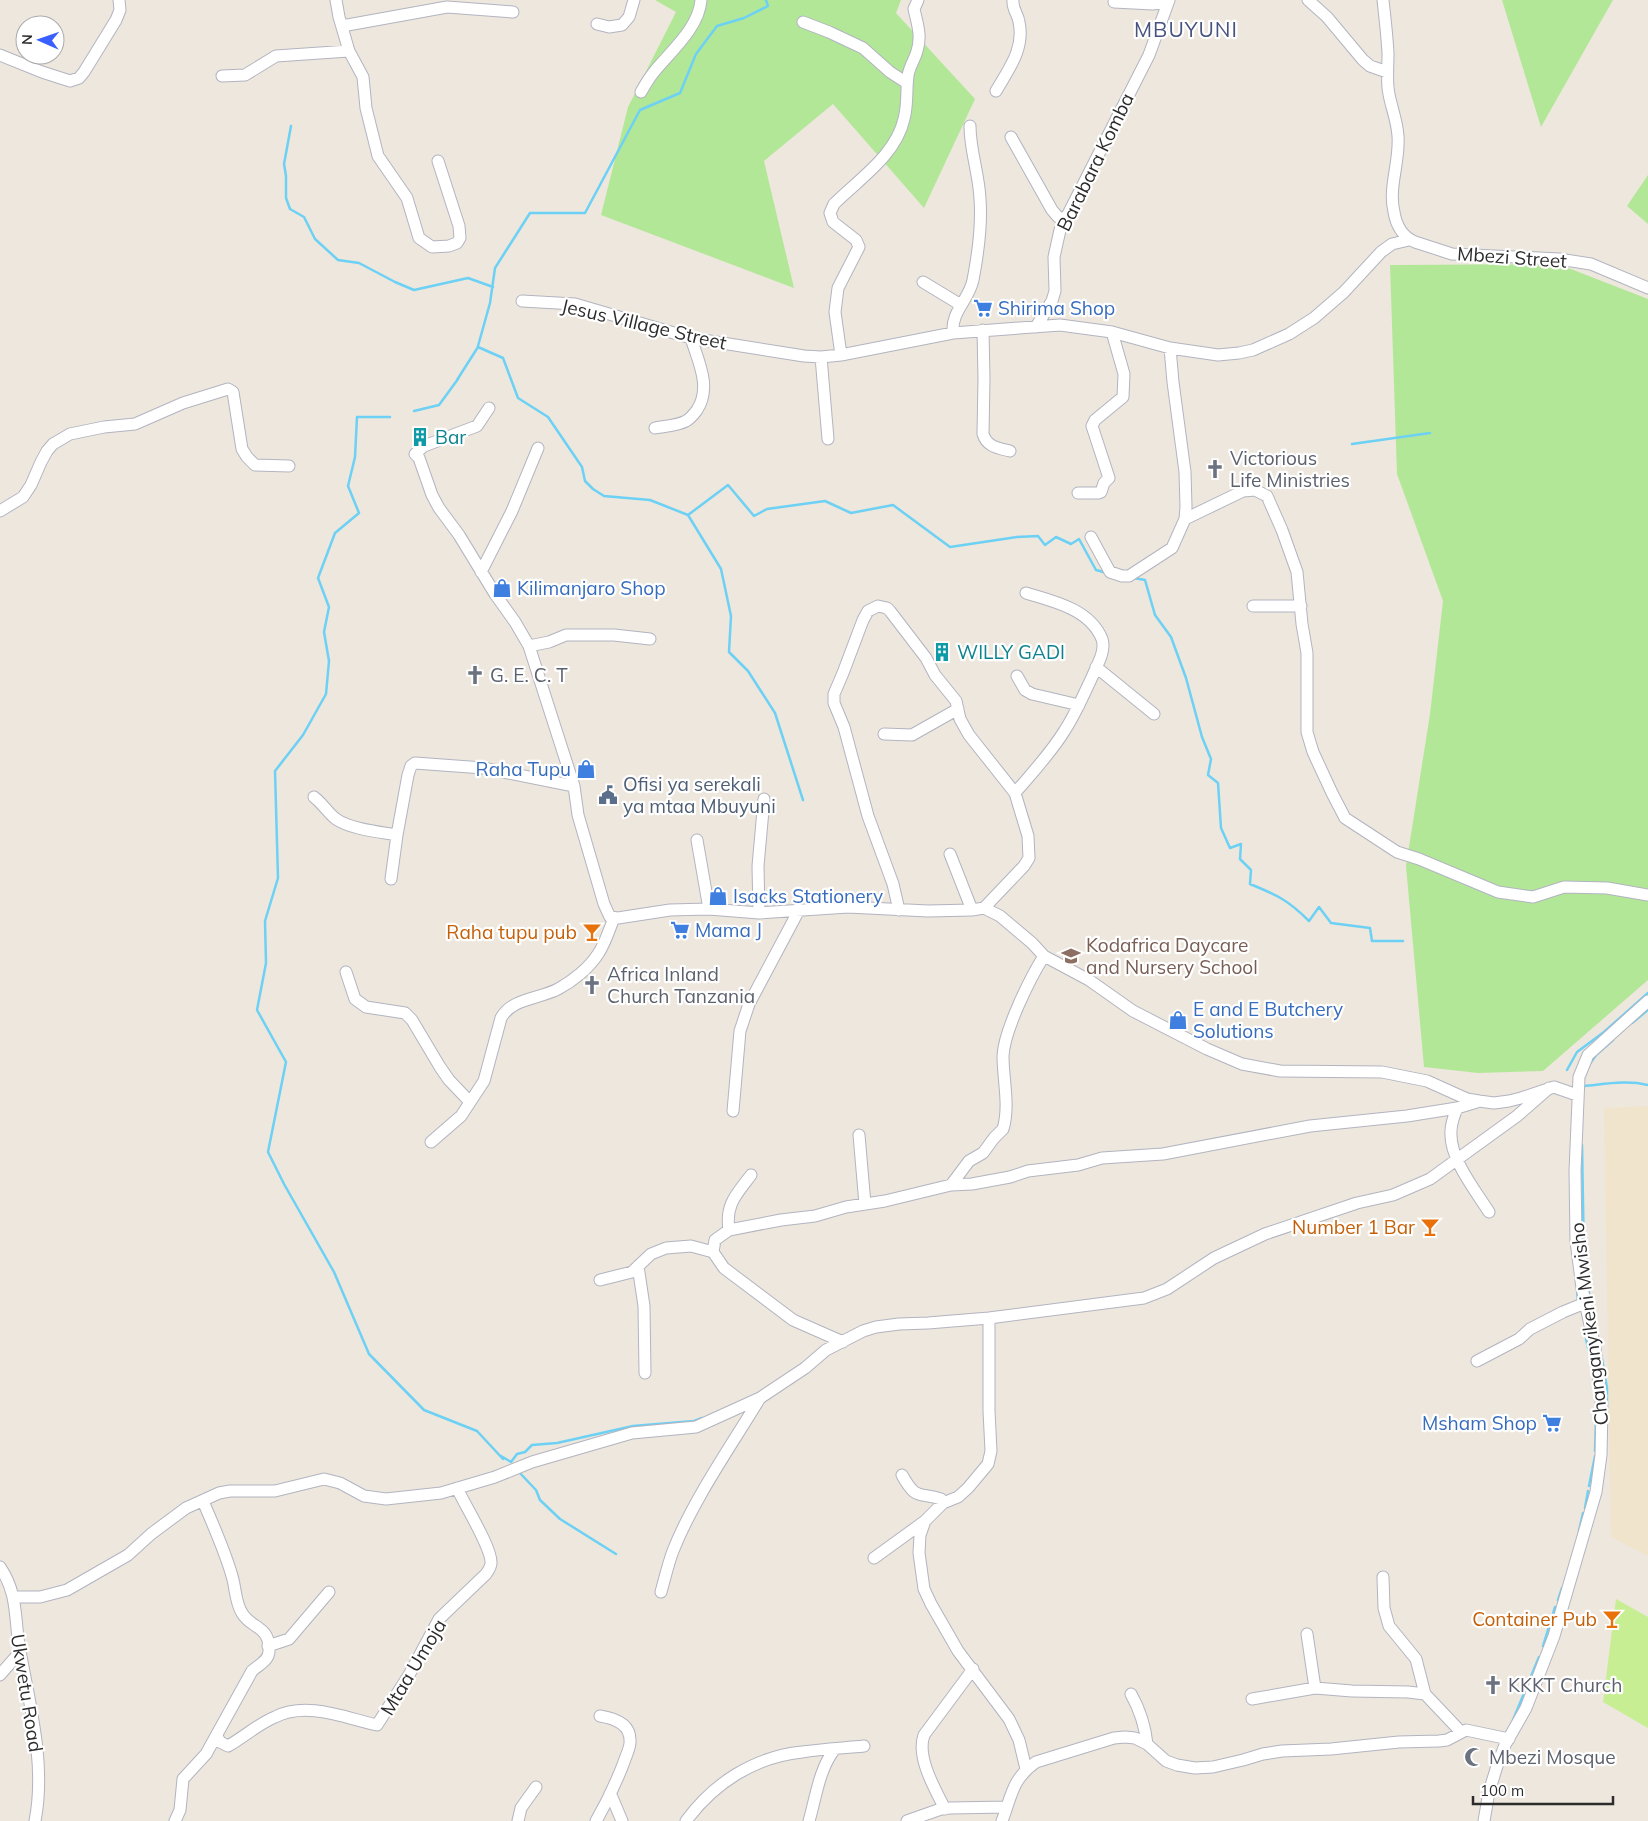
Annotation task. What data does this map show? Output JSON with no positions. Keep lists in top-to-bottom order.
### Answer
{
  "streets": {
    "street": [
      "Barabara Komba",
      "Mbezi Street",
      "Jesus Village Street",
      "Changanyikeni Mwisho",
      "Mtaa Umoja",
      "Ukwetu Road"
    ]
  },
  "crossings": [
    ["Barabara Komba", "Jesus Village Street"],
    ["Mbezi Street", "Jesus Village Street"]
  ],
  "districts": ["MBUYUNI"],
  "places": {
    "supermarket": ["Shirima Shop", "Mama J", "Msham Shop"],
    "building": ["Bar", "WILLY GADI"],
    "church": [
      "Victorious Life Ministries",
      "G. E. C. T",
      "Africa Inland Church Tanzania",
      "KKKT Church"
    ],
    "shop": [
      "Kilimanjaro Shop",
      "Raha Tupu",
      "Isacks Stationery",
      "E and E Butchery Solutions"
    ],
    "public building": ["Ofisi ya serekali ya mtaa Mbuyuni"],
    "bar": ["Raha tupu pub", "Number 1 Bar", "Container Pub"],
    "school or university": ["Kodafrica Daycare and Nursery School"],
    "mosque": ["Mbezi Mosque"]
  },
  "scale_bar": "100 m",
  "north": "left"
}
